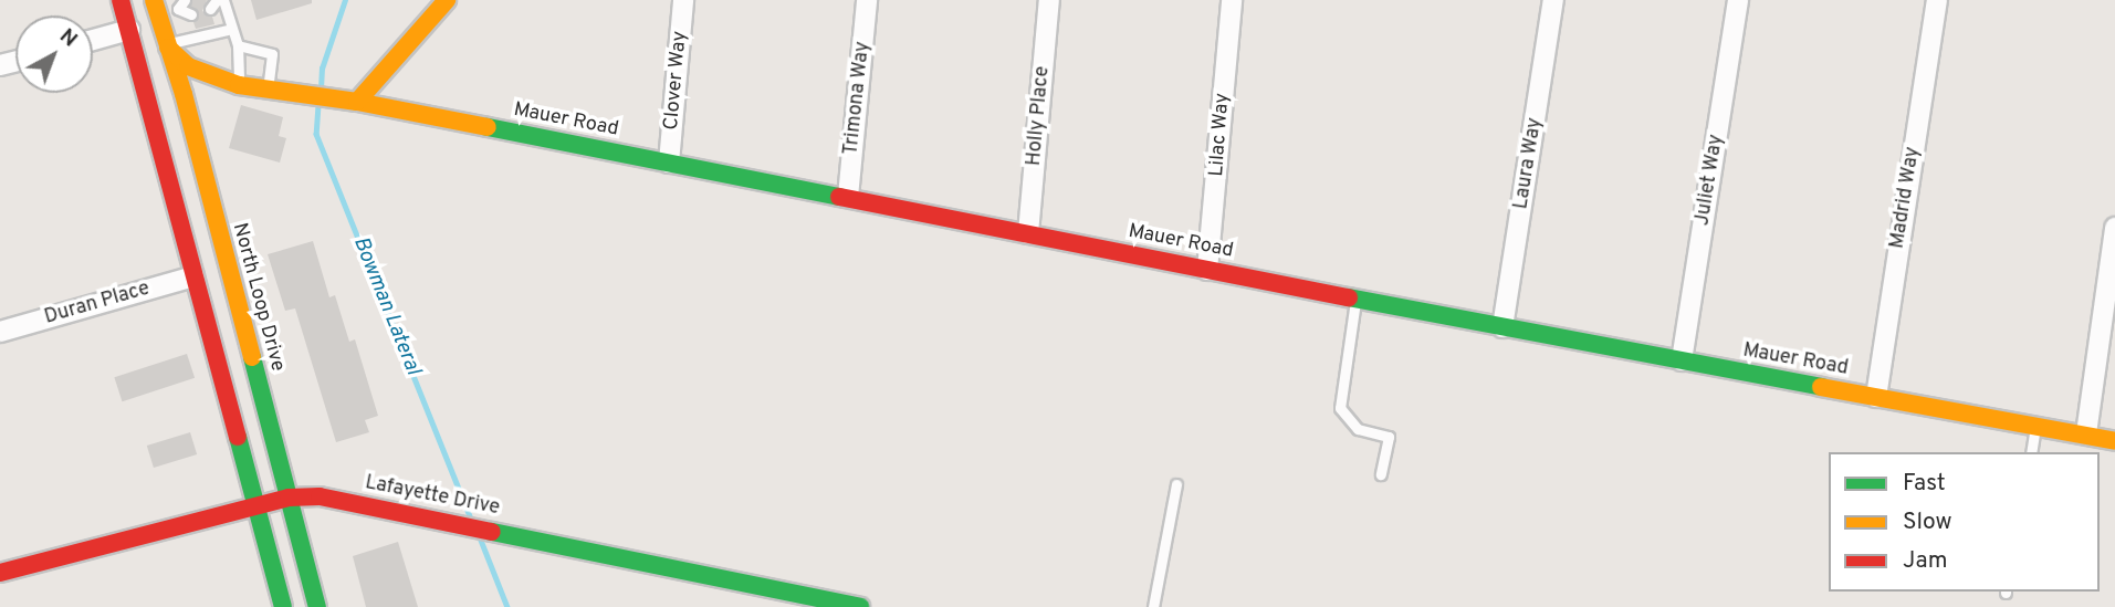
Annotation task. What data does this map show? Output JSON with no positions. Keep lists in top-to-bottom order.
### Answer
{
  "streets": {
    "street": [
      "Clover Way",
      "Trimona Way",
      "Holly Place",
      "Mauer Road",
      "Lilac Way",
      "Laura Way",
      "Juliet Way",
      "Madrid Way",
      "North Loop Drive",
      "Duran Place",
      "Lafayette Drive"
    ]
  },
  "crossings": [
    ["Clover Way", "Mauer Road"],
    ["Trimona Way", "Mauer Road"],
    ["Holly Place", "Mauer Road"],
    ["Mauer Road", "Lilac Way"],
    ["Mauer Road", "Laura Way"],
    ["Mauer Road", "Juliet Way"],
    ["Mauer Road", "Madrid Way"],
    ["Mauer Road", "North Loop Drive"],
    ["North Loop Drive", "Lafayette Drive"]
  ],
  "water": ["Bowman Lateral"],
  "legend": ["Fast", "Slow", "Jam"],
  "north": "top right"
}
